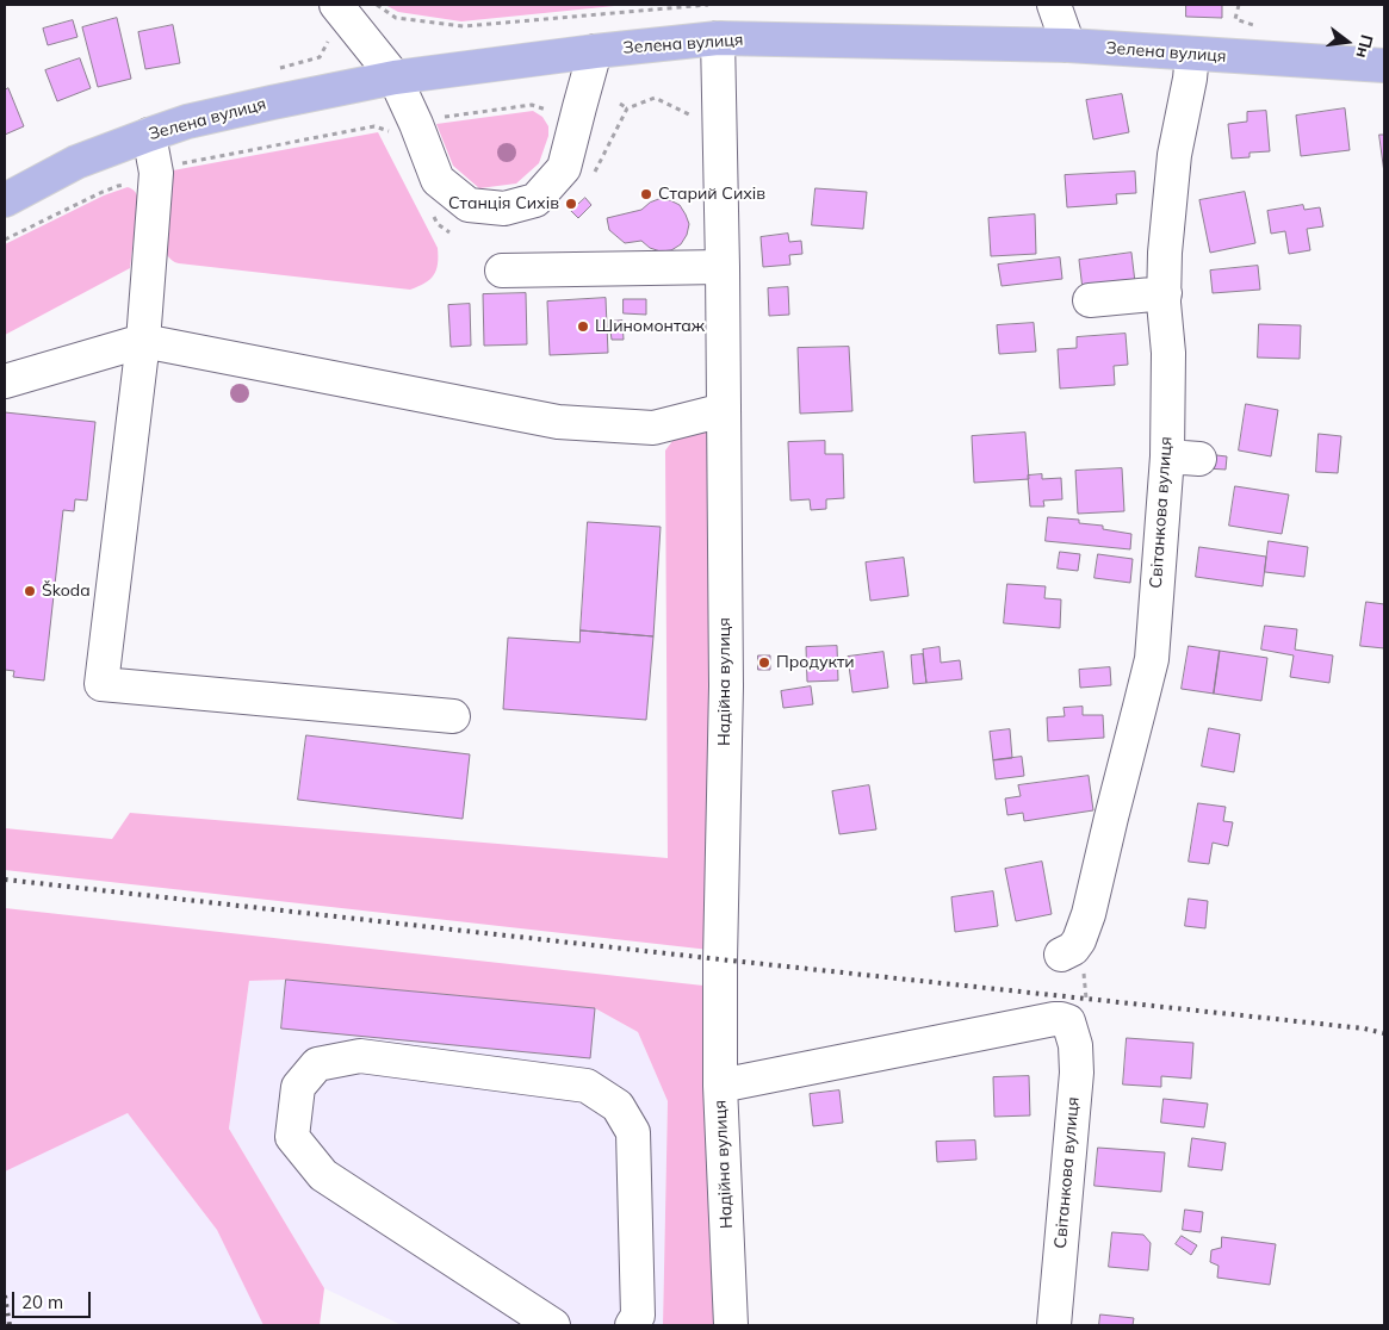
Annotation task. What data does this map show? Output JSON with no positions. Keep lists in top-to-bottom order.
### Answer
{
  "streets": {
    "main road": ["Зелена вулиця"],
    "street": ["Світанкова вулиця", "Надійна вулиця"]
  },
  "crossings": [
    ["Зелена вулиця", "Світанкова вулиця"],
    ["Зелена вулиця", "Надійна вулиця"]
  ],
  "places": [
    "Старий Сихів",
    "Станція Сихів",
    "Шиномонтаж",
    "Škoda",
    "Продукти"
  ],
  "scale_bar": "20 m",
  "north": "right"
}
